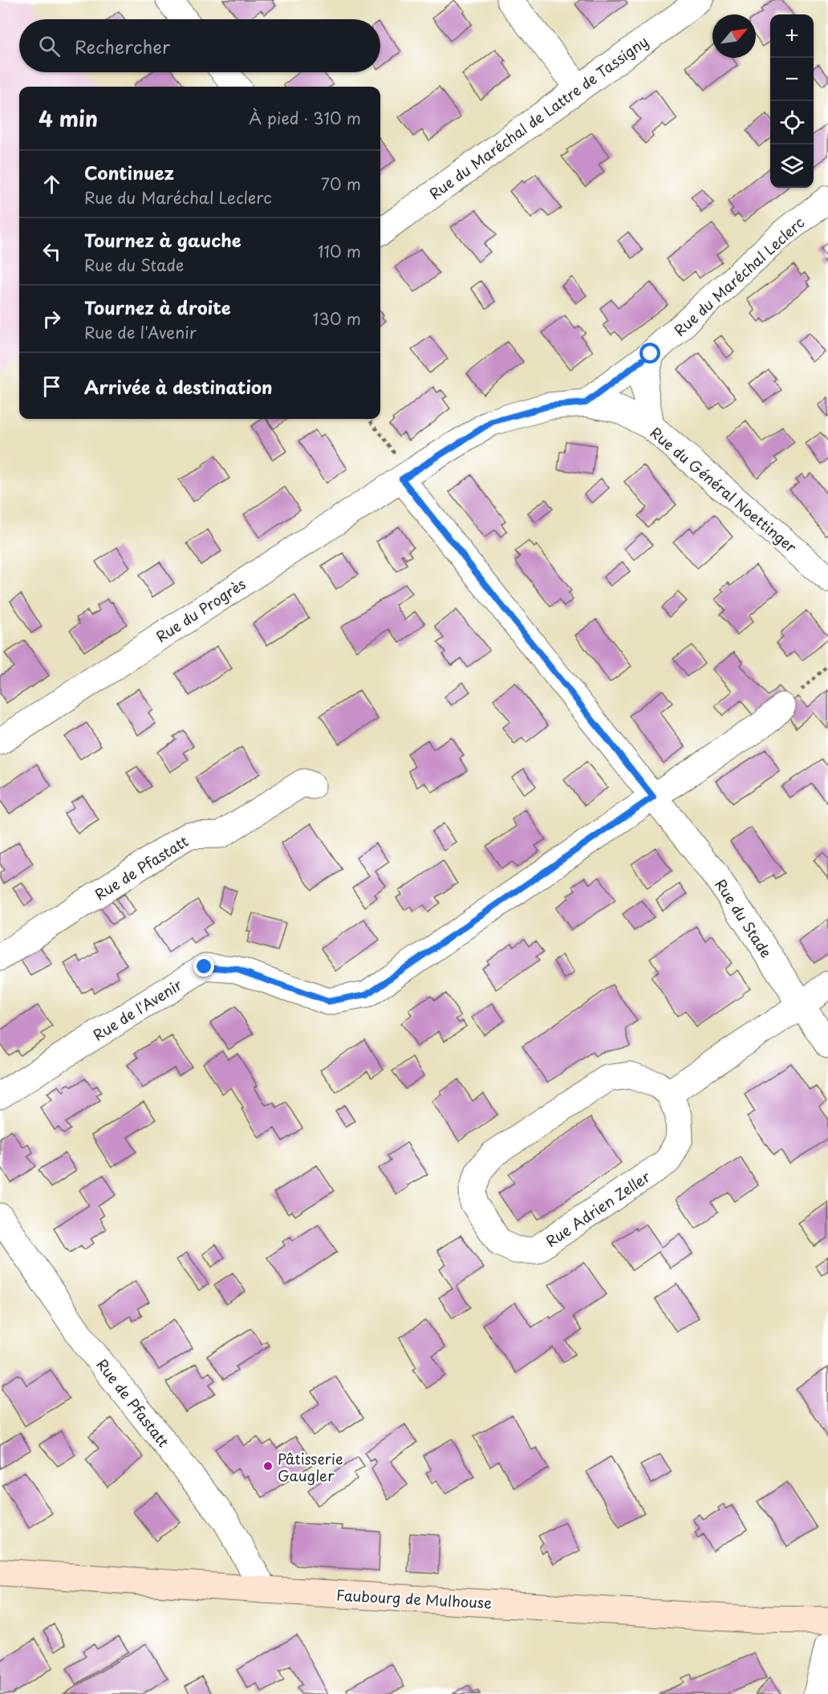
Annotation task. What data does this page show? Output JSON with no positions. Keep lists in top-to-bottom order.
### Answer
{
  "streets": {
    "main road": ["Faubourg de Mulhouse"],
    "street": [
      "Rue du Maréchal de Lattre de Tassigny",
      "Rue du Maréchal Leclerc",
      "Rue du Général Noettinger",
      "Rue du Progrès",
      "Rue de Pfastatt",
      "Rue du Stade",
      "Rue de l'Avenir",
      "Rue Adrien Zeller"
    ]
  },
  "crossings": [
    ["Rue du Maréchal Leclerc", "Rue du Général Noettinger"],
    ["Rue du Progrès", "Rue du Stade"],
    ["Rue de Pfastatt", "Faubourg de Mulhouse"],
    ["Rue du Stade", "Rue de l'Avenir"]
  ],
  "places": ["Pâtisserie Gaugler"],
  "north": "top right",
  "page": {
    "map_buttons": ["+", "−"],
    "search": "Rechercher",
    "heading": ["4 min", "À pied · 310 m"],
    "list": [
      ["Continuez", "Rue du Maréchal Leclerc", "70 m"],
      ["Tournez à gauche", "Rue du Stade", "110 m"],
      ["Tournez à droite", "Rue de l'Avenir", "130 m"],
      "Arrivée à destination"
    ]
  }
}
